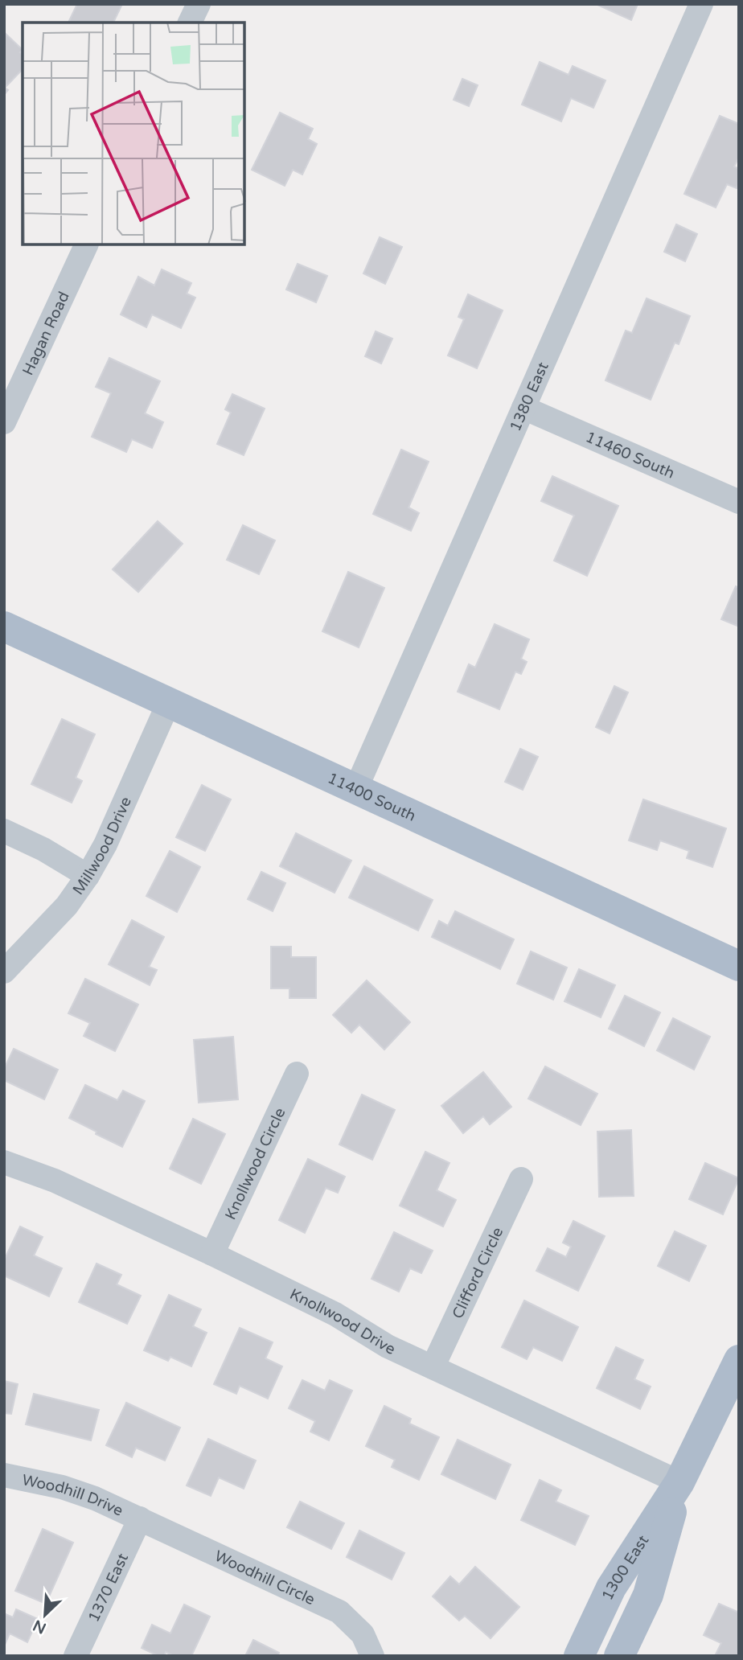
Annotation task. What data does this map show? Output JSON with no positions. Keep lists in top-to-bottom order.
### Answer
{
  "streets": {
    "main road": ["11400 South", "1300 East"],
    "street": [
      "Hagan Road",
      "1380 East",
      "11460 South",
      "Millwood Drive",
      "Knollwood Circle",
      "Clifford Circle",
      "Knollwood Drive",
      "Woodhill Drive",
      "Woodhill Circle",
      "1370 East"
    ]
  },
  "crossings": [
    ["1380 East", "11460 South"],
    ["1380 East", "11400 South"],
    ["11400 South", "Millwood Drive"],
    ["Knollwood Circle", "Knollwood Drive"],
    ["Clifford Circle", "Knollwood Drive"],
    ["Knollwood Drive", "1300 East"],
    ["Woodhill Drive", "Woodhill Circle"],
    ["Woodhill Drive", "1370 East"],
    ["Woodhill Circle", "1370 East"]
  ],
  "north": "bottom left"
}
